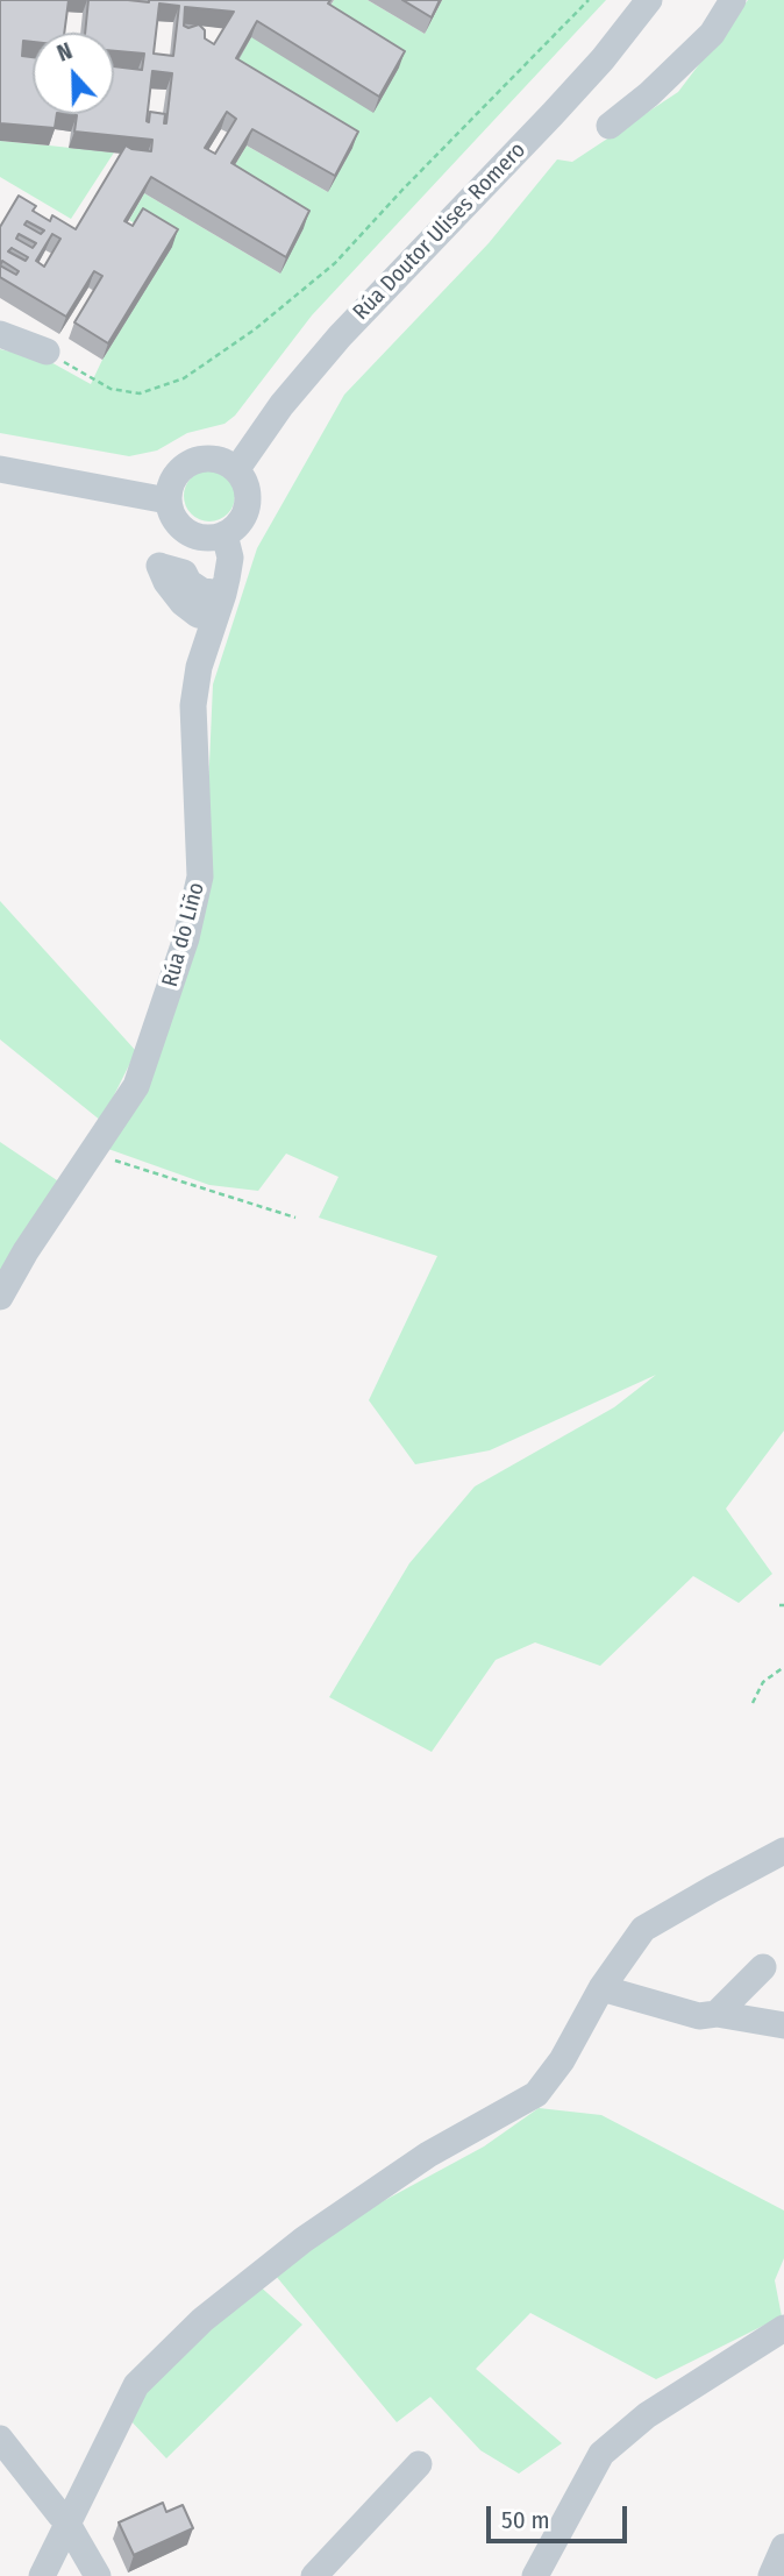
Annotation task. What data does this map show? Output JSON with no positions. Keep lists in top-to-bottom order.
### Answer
{
  "streets": {
    "street": ["Rúa Doutor Ulises Romero", "Rúa do Liño"]
  },
  "crossings": [
    ["Rúa Doutor Ulises Romero", "Rúa do Liño"]
  ],
  "scale_bar": "50 m",
  "north": "top"
}
